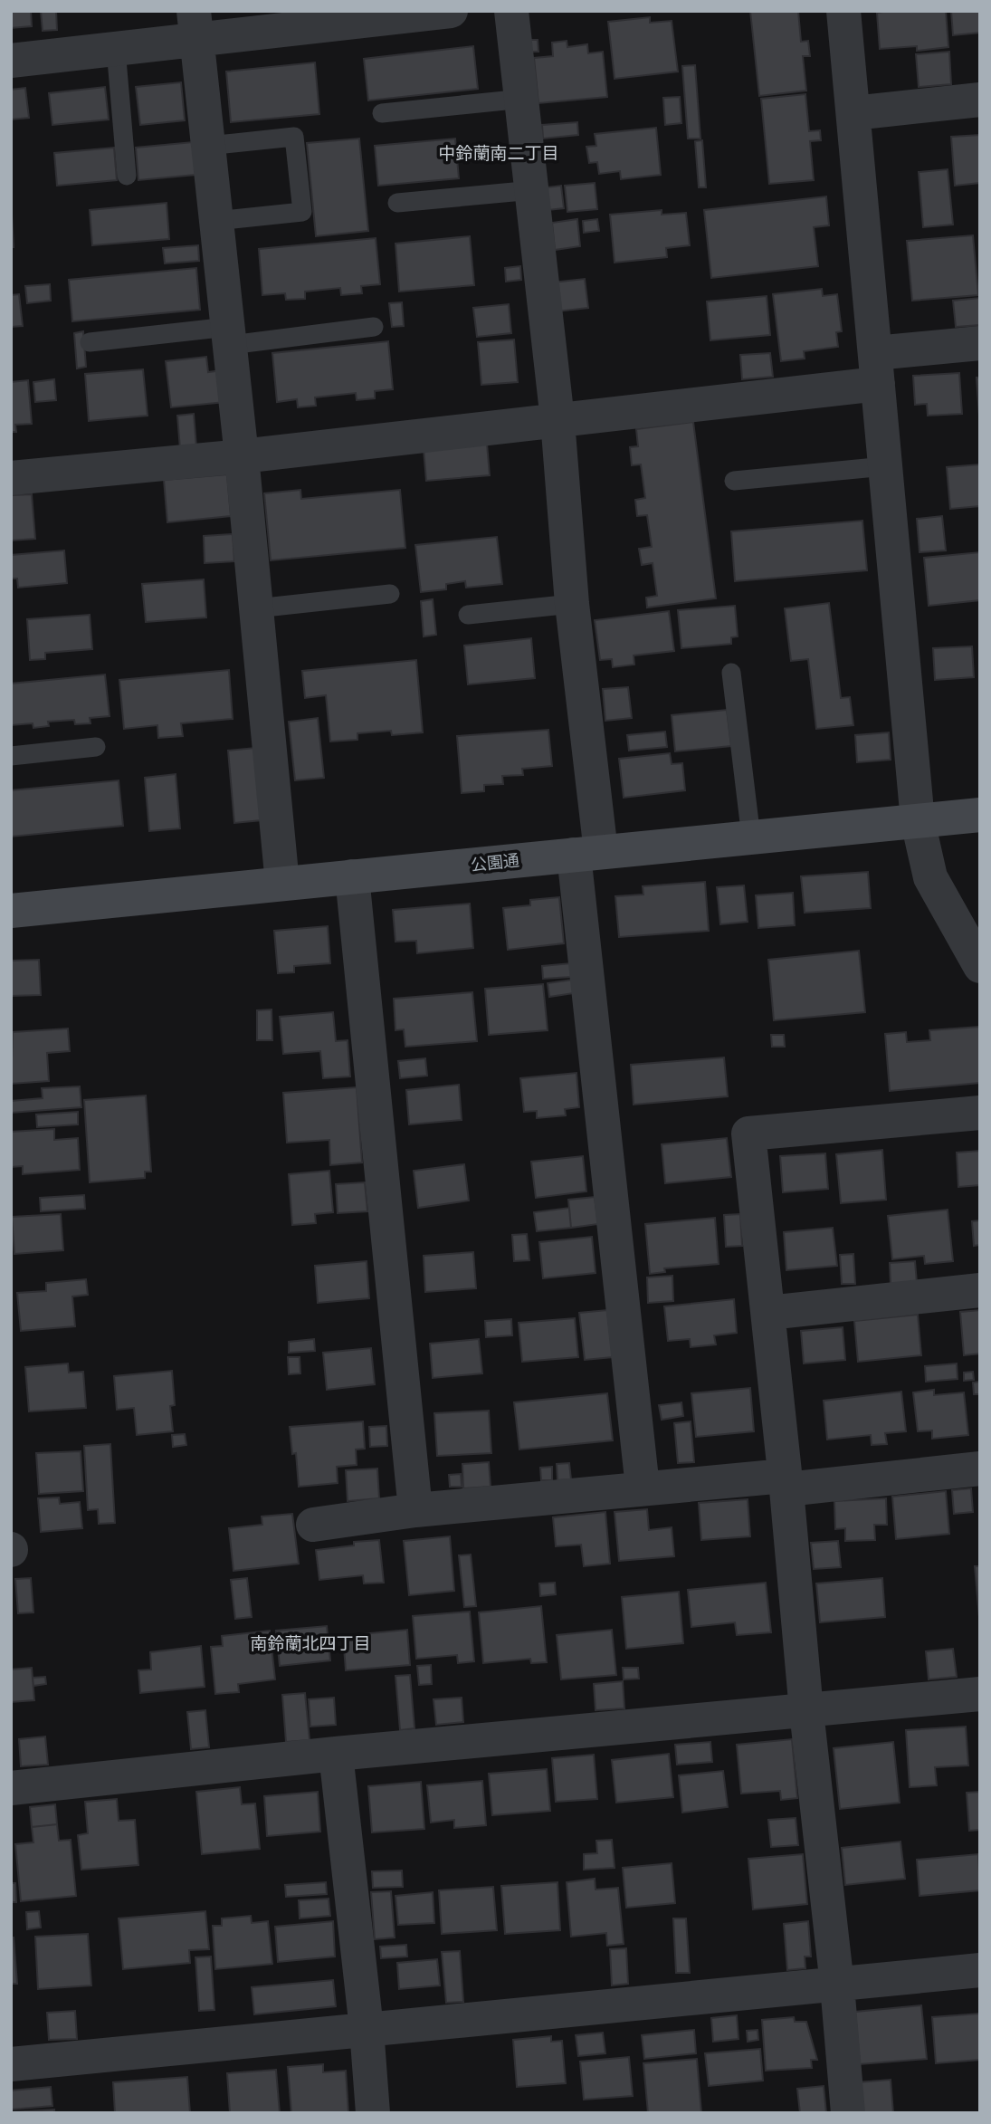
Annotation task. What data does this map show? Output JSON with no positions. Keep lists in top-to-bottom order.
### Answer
{
  "streets": {
    "street": ["公園通"]
  },
  "districts": ["中鈴蘭南二丁目", "南鈴蘭北四丁目"]
}
